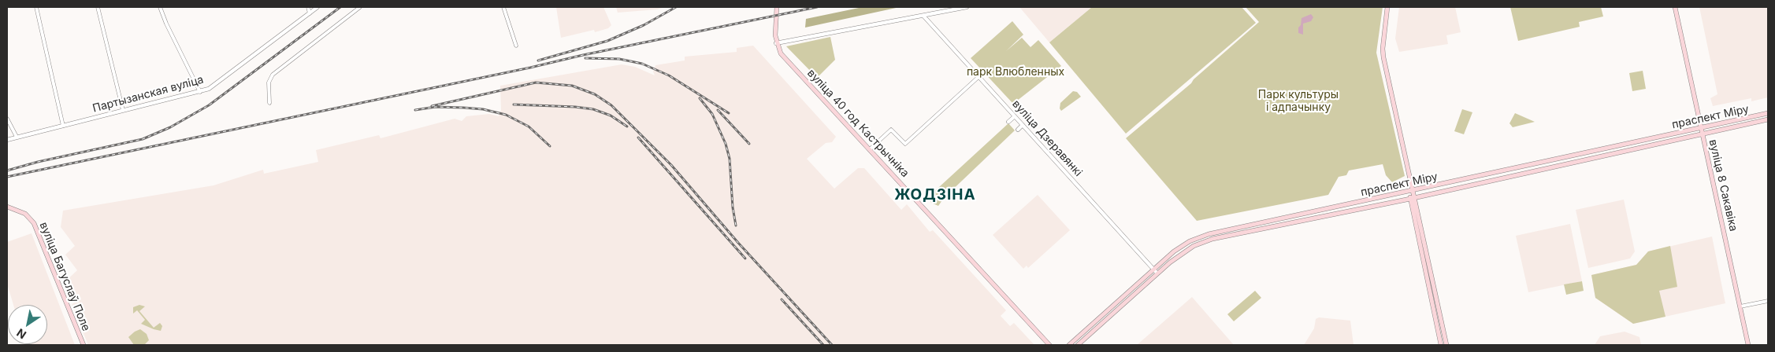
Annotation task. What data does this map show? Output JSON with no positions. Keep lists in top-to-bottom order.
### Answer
{
  "streets": {
    "main road": [
      "праспект Міру",
      "вуліца 40 год Кастрычніка",
      "вуліца 8 Сакавіка",
      "вуліца Багуслаў Поле"
    ],
    "street": ["Партызанская вуліца", "вуліца Дзеравянкі"]
  },
  "crossings": [
    ["праспект Міру", "вуліца Дзеравянкі"],
    ["праспект Міру", "вуліца 8 Сакавіка"]
  ],
  "districts": ["ЖОДЗІНА"],
  "parks": ["парк Влюбленных", "Парк культуры і адпачынку"],
  "north": "bottom left"
}
